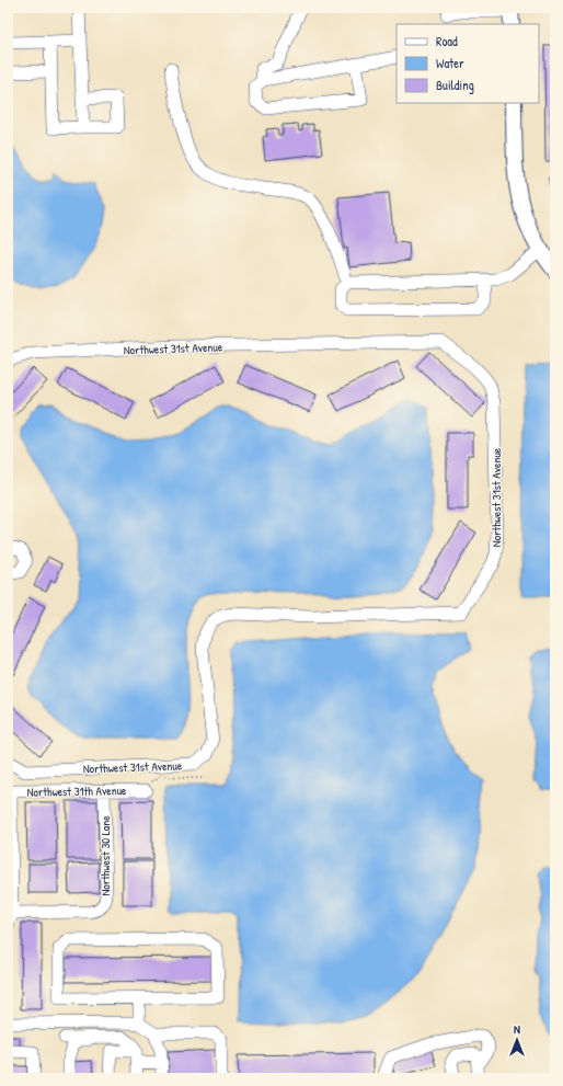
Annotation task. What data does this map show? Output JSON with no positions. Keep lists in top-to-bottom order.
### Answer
{
  "streets": {
    "street": ["Northwest 31st Avenue", "Northwest 31th Avenue", "Northwest 30 Lane"]
  },
  "crossings": [
    ["Northwest 31th Avenue", "Northwest 30 Lane"]
  ],
  "legend": ["Road", "Water", "Building"],
  "north": "top"
}
